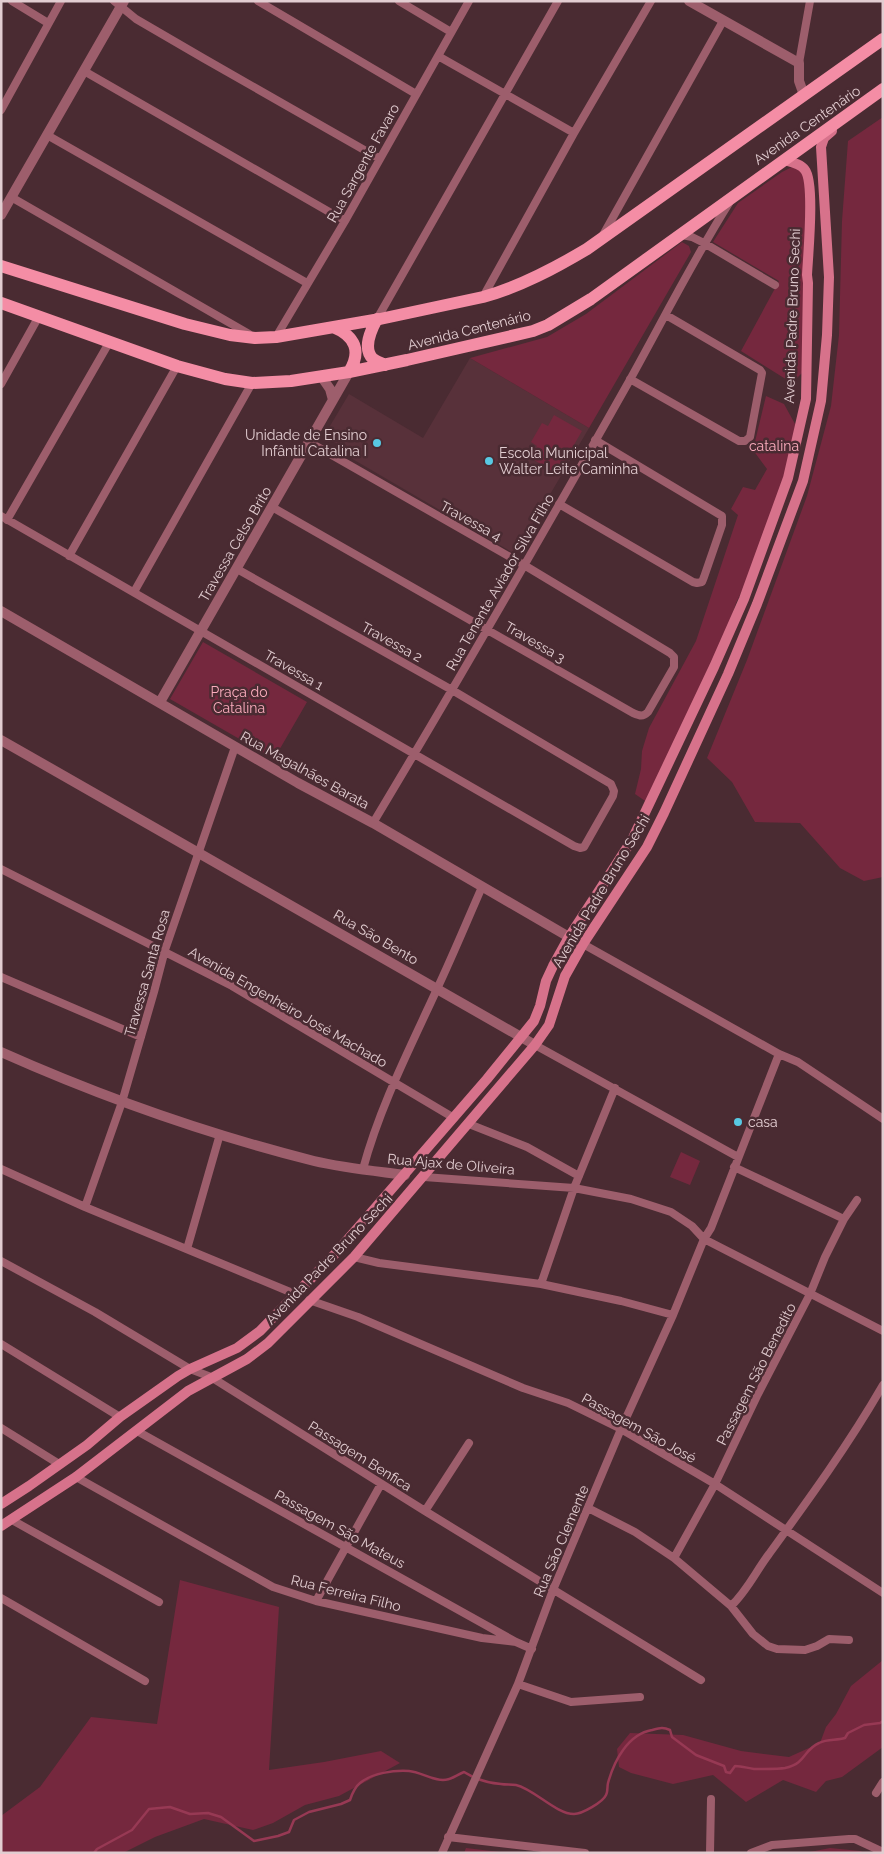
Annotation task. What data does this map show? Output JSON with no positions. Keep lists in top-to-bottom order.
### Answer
{
  "streets": {
    "main road": ["Avenida Centenário", "Avenida Padre Bruno Sechi", "Rua Ajax de Oliveira"],
    "street": [
      "Rua Sargente Favaro",
      "Travessa 4",
      "Travessa Celso Brito",
      "Rua Tenente Aviador Silva Filho",
      "Travessa 2",
      "Travessa 3",
      "Travessa 1",
      "Rua Magalhães Barata",
      "Rua São Bento",
      "Travessa Santa Rosa",
      "Avenida Engenheiro José Machado",
      "Passagem São Benedito",
      "Passagem São José",
      "Passagem Benfica",
      "Passagem São Mateus",
      "Rua São Clemente",
      "Rua Ferreira Filho"
    ]
  },
  "crossings": [
    ["Avenida Centenário", "Rua Sargente Favaro"],
    ["Avenida Centenário", "Avenida Padre Bruno Sechi"],
    ["Avenida Centenário", "Travessa Celso Brito"],
    ["Avenida Centenário", "Rua Tenente Aviador Silva Filho"],
    ["Avenida Padre Bruno Sechi", "Rua Magalhães Barata"],
    ["Avenida Padre Bruno Sechi", "Rua São Bento"],
    ["Avenida Padre Bruno Sechi", "Avenida Engenheiro José Machado"],
    ["Avenida Padre Bruno Sechi", "Rua Ajax de Oliveira"],
    ["Avenida Padre Bruno Sechi", "Passagem São José"],
    ["Avenida Padre Bruno Sechi", "Passagem Benfica"],
    ["Avenida Padre Bruno Sechi", "Passagem São Mateus"],
    ["Avenida Padre Bruno Sechi", "Rua Ferreira Filho"],
    ["Travessa 4", "Travessa Celso Brito"],
    ["Travessa 4", "Rua Tenente Aviador Silva Filho"],
    ["Travessa 4", "Travessa 3"],
    ["Travessa Celso Brito", "Travessa 2"],
    ["Travessa Celso Brito", "Travessa 3"],
    ["Travessa Celso Brito", "Travessa 1"],
    ["Travessa Celso Brito", "Rua Magalhães Barata"],
    ["Rua Tenente Aviador Silva Filho", "Travessa 2"],
    ["Rua Tenente Aviador Silva Filho", "Travessa 3"],
    ["Rua Tenente Aviador Silva Filho", "Travessa 1"],
    ["Rua Tenente Aviador Silva Filho", "Rua Magalhães Barata"],
    ["Travessa 2", "Travessa 1"],
    ["Rua Magalhães Barata", "Travessa Santa Rosa"],
    ["Rua São Bento", "Travessa Santa Rosa"],
    ["Rua São Bento", "Rua São Clemente"],
    ["Travessa Santa Rosa", "Avenida Engenheiro José Machado"],
    ["Travessa Santa Rosa", "Rua Ajax de Oliveira"],
    ["Rua Ajax de Oliveira", "Passagem São Benedito"],
    ["Rua Ajax de Oliveira", "Rua São Clemente"],
    ["Passagem São Benedito", "Passagem São José"],
    ["Passagem São José", "Rua São Clemente"],
    ["Passagem Benfica", "Rua São Clemente"],
    ["Passagem São Mateus", "Rua São Clemente"],
    ["Passagem São Mateus", "Rua Ferreira Filho"]
  ],
  "parks": ["catalina", "Praça do Catalina"],
  "places": ["Unidade de Ensino Infântil Catalina I", "Escola Municipal Walter Leite Caminha", "casa"]
}
